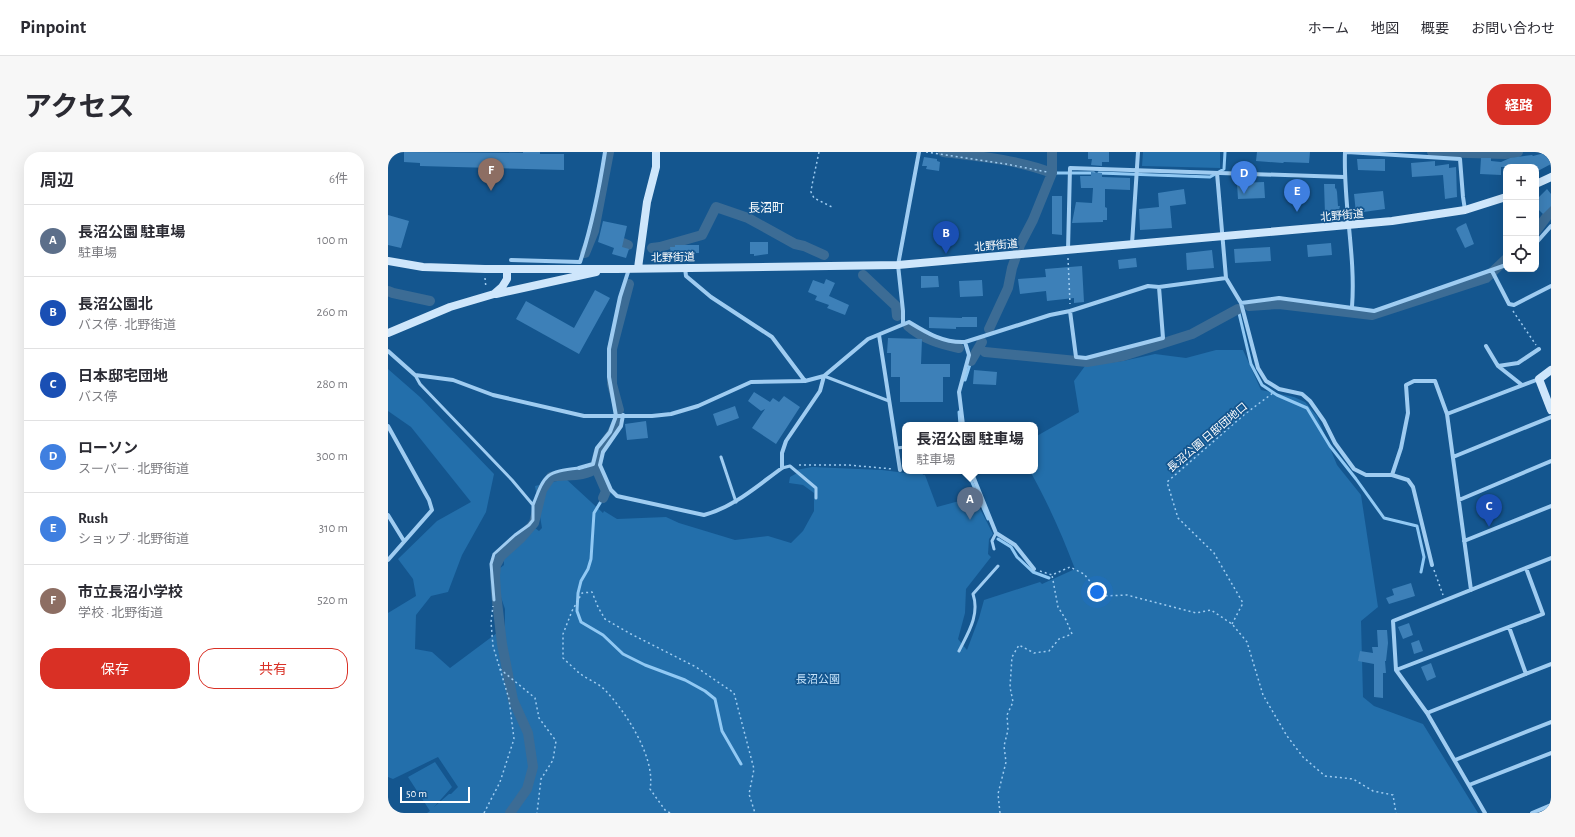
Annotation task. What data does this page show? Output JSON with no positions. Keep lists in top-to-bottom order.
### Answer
{
  "streets": {
    "main road": ["北野街道"],
    "path": ["長沼公園 日邸団地口"]
  },
  "districts": ["長沼町"],
  "parks": ["長沼公園"],
  "scale_bar": "50 m",
  "page": {
    "header": "Pinpoint",
    "nav": [
      "ホーム",
      "地図",
      "概要",
      "お問い合わせ"
    ],
    "title": "アクセス",
    "buttons": [
      "経路",
      ["保存", "共有"]
    ],
    "heading": ["周辺", "6件"],
    "pins": [
      "F",
      "D",
      "E",
      "B",
      "A",
      "C"
    ],
    "map_buttons": ["+", "−"],
    "list": [
      {
        "mark": "A",
        "name": "長沼公園 駐車場",
        "note": "駐車場",
        "value": "100 m"
      },
      {
        "mark": "B",
        "name": "長沼公園北",
        "note": "バス停 · 北野街道",
        "value": "260 m"
      },
      {
        "mark": "C",
        "name": "日本邸宅団地",
        "note": "バス停",
        "value": "280 m"
      },
      {
        "mark": "D",
        "name": "ローソン",
        "note": "スーパー · 北野街道",
        "value": "300 m"
      },
      {
        "mark": "E",
        "name": "Rush",
        "note": "ショップ · 北野街道",
        "value": "310 m"
      },
      {
        "mark": "F",
        "name": "市立長沼小学校",
        "note": "学校 · 北野街道",
        "value": "520 m"
      }
    ],
    "popup": ["長沼公園 駐車場", "駐車場"],
    "scale": "50 m"
  }
}
